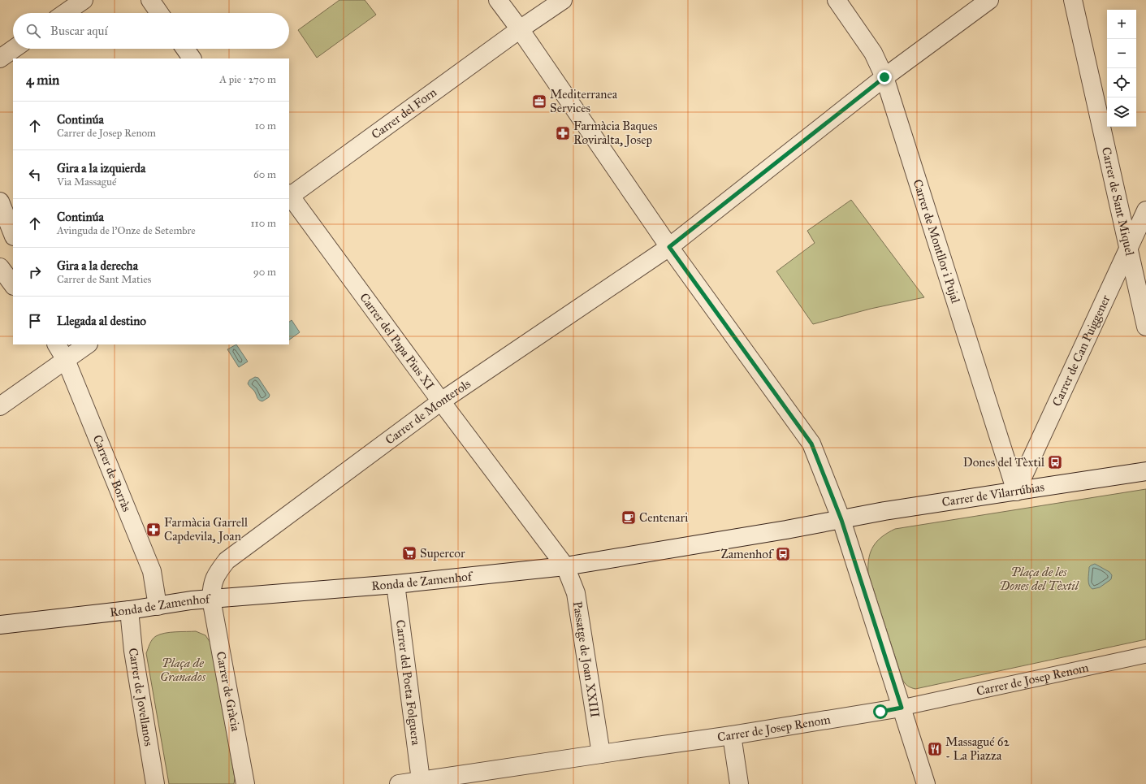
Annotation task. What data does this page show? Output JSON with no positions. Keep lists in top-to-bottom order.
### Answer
{
  "streets": {
    "street": [
      "Carrer del Forn",
      "Carrer de Sant Miquel",
      "Carrer de Montllor i Pujal",
      "Carrer del Papa Pius XI",
      "Carrer de Can Puiggener",
      "Carrer de Monterols",
      "Carrer de Borràs",
      "Carrer de Vilarrúbias",
      "Ronda de Zamenhof",
      "Passatge de Joan XXIII",
      "Carrer de Josep Renom",
      "Carrer del Poeta Folguera",
      "Carrer de Gràcia",
      "Carrer de Jovellanos"
    ]
  },
  "crossings": [
    ["Carrer del Forn", "Carrer del Papa Pius XI"],
    ["Carrer de Sant Miquel", "Carrer de Can Puiggener"],
    ["Carrer de Montllor i Pujal", "Carrer de Can Puiggener"],
    ["Carrer de Montllor i Pujal", "Carrer de Monterols"],
    ["Carrer de Montllor i Pujal", "Carrer de Vilarrúbias"],
    ["Carrer del Papa Pius XI", "Carrer de Monterols"],
    ["Carrer del Papa Pius XI", "Ronda de Zamenhof"],
    ["Carrer del Papa Pius XI", "Passatge de Joan XXIII"],
    ["Carrer de Can Puiggener", "Carrer de Vilarrúbias"],
    ["Carrer de Monterols", "Ronda de Zamenhof"],
    ["Carrer de Monterols", "Carrer de Gràcia"],
    ["Carrer de Borràs", "Ronda de Zamenhof"],
    ["Carrer de Vilarrúbias", "Ronda de Zamenhof"],
    ["Ronda de Zamenhof", "Passatge de Joan XXIII"],
    ["Ronda de Zamenhof", "Carrer del Poeta Folguera"],
    ["Ronda de Zamenhof", "Carrer de Gràcia"],
    ["Ronda de Zamenhof", "Carrer de Jovellanos"],
    ["Passatge de Joan XXIII", "Carrer de Josep Renom"],
    ["Carrer de Josep Renom", "Carrer del Poeta Folguera"]
  ],
  "parks": ["Plaça de les Dones del Tèxtil", "Plaça de Granados"],
  "places": {
    "office": ["Mediterranea Services"],
    "pharmacy": ["Farmàcia Baques Roviralta, Josep", "Farmàcia Garrell Capdevila, Joan"],
    "bus stop": ["Dones del Tèxtil", "Zamenhof"],
    "cafe": ["Centenari"],
    "supermarket": ["Supercor"],
    "restaurant": ["Massagué 62 - La Piazza"]
  },
  "page": {
    "map_buttons": ["+", "−"],
    "search": "Buscar aquí",
    "heading": ["4 min", "A pie · 270 m"],
    "list": [
      ["Continúa", "Carrer de Josep Renom", "10 m"],
      ["Gira a la izquierda", "Via Massagué", "60 m"],
      ["Continúa", "Avinguda de l'Onze de Setembre", "110 m"],
      ["Gira a la derecha", "Carrer de Sant Maties", "90 m"],
      "Llegada al destino"
    ]
  }
}
